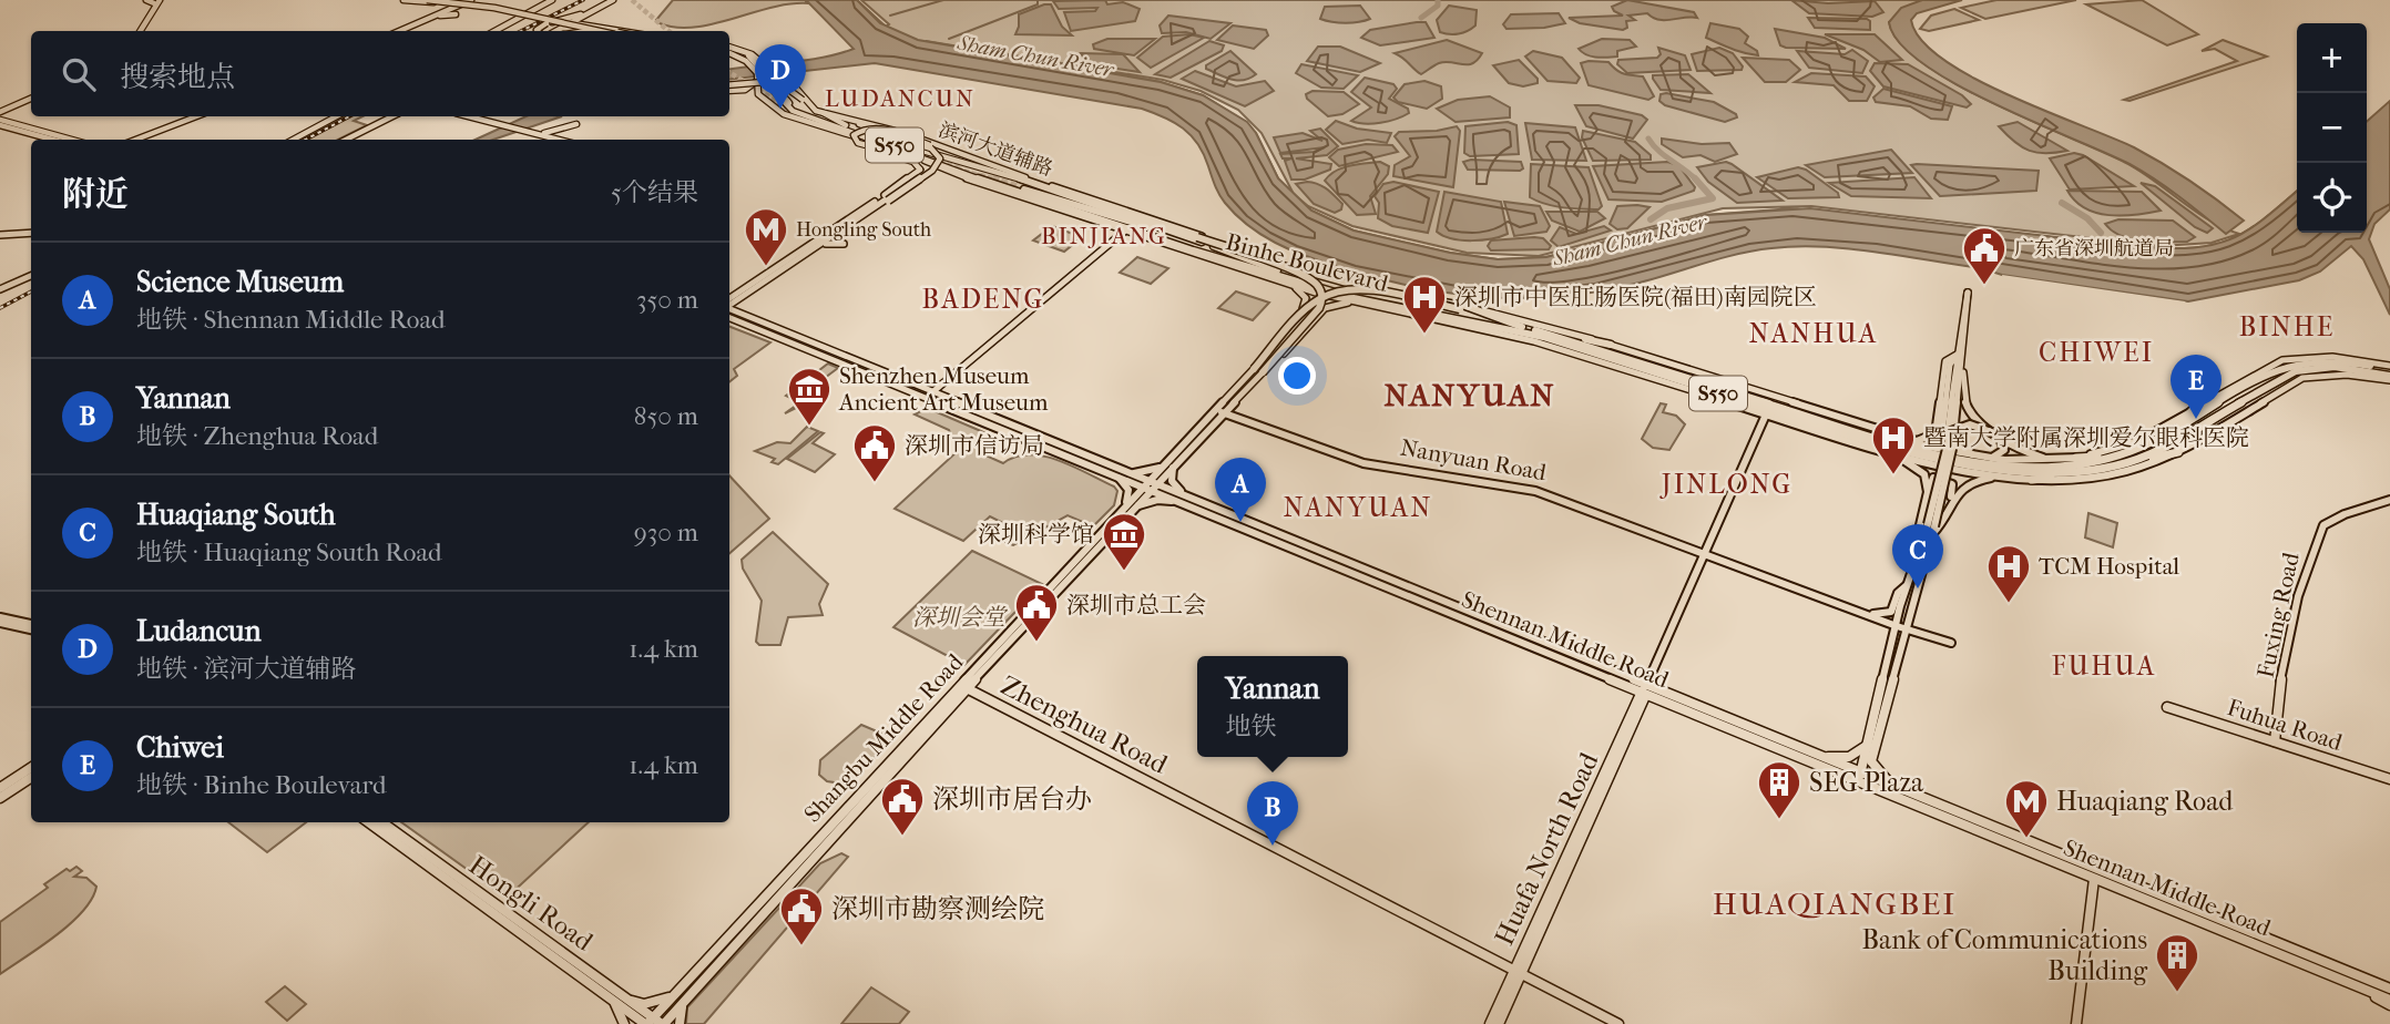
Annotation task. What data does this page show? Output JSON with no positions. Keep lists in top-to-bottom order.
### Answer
{
  "streets": {
    "highway": ["S550", "Binhe Boulevard"],
    "main road": [
      "滨河大道辅路",
      "Nanyuan Road",
      "Fuxing Road",
      "Shennan Middle Road",
      "Zhenghua Road",
      "Fuhua Road",
      "Shangbu Middle Road",
      "Huafa North Road",
      "Hongli Road"
    ]
  },
  "crossings": [
    ["S550", "滨河大道辅路"],
    ["S550", "Binhe Boulevard"],
    ["滨河大道辅路", "Binhe Boulevard"],
    ["Nanyuan Road", "Shangbu Middle Road"],
    ["Nanyuan Road", "Huafa North Road"],
    ["Fuxing Road", "Fuhua Road"],
    ["Shennan Middle Road", "Shangbu Middle Road"],
    ["Shennan Middle Road", "Huafa North Road"],
    ["Zhenghua Road", "Shangbu Middle Road"],
    ["Zhenghua Road", "Huafa North Road"],
    ["Shangbu Middle Road", "Hongli Road"]
  ],
  "districts": [
    "LUDANCUN",
    "BINJIANG",
    "BADENG",
    "BINHE",
    "NANHUA",
    "CHIWEI",
    "NANYUAN",
    "JINLONG",
    "NANYUAN",
    "FUHUA",
    "HUAQIANGBEI"
  ],
  "water": ["Sham Chun River"],
  "parks": ["深圳会堂"],
  "places": {
    "metro station": ["Hongling South", "Huaqiang Road"],
    "public building": [
      "广东省深圳航道局",
      "深圳市信访局",
      "深圳市总工会",
      "深圳市居台办",
      "深圳市勘察测绘院"
    ],
    "hospital": ["深圳市中医肛肠医院(福田)南园院区", "暨南大学附属深圳爱尔眼科医院", "TCM Hospital"],
    "museum": ["Shenzhen Museum Ancient Art Museum", "深圳科学馆"],
    "building": ["SEG Plaza", "Bank of Communications Building"]
  },
  "page": {
    "map_buttons": ["+", "−"],
    "search": "搜索地点",
    "pins": [
      "D",
      "E",
      "A",
      "C",
      "B"
    ],
    "heading": ["附近", "5个结果"],
    "list": [
      {
        "mark": "A",
        "name": "Science Museum",
        "note": "地铁 · Shennan Middle Road",
        "value": "350 m"
      },
      {
        "mark": "B",
        "name": "Yannan",
        "note": "地铁 · Zhenghua Road",
        "value": "850 m"
      },
      {
        "mark": "C",
        "name": "Huaqiang South",
        "note": "地铁 · Huaqiang South Road",
        "value": "930 m"
      },
      {
        "mark": "D",
        "name": "Ludancun",
        "note": "地铁 · 滨河大道辅路",
        "value": "1.4 km"
      },
      {
        "mark": "E",
        "name": "Chiwei",
        "note": "地铁 · Binhe Boulevard",
        "value": "1.4 km"
      }
    ],
    "popup": ["Yannan", "地铁"]
  }
}
